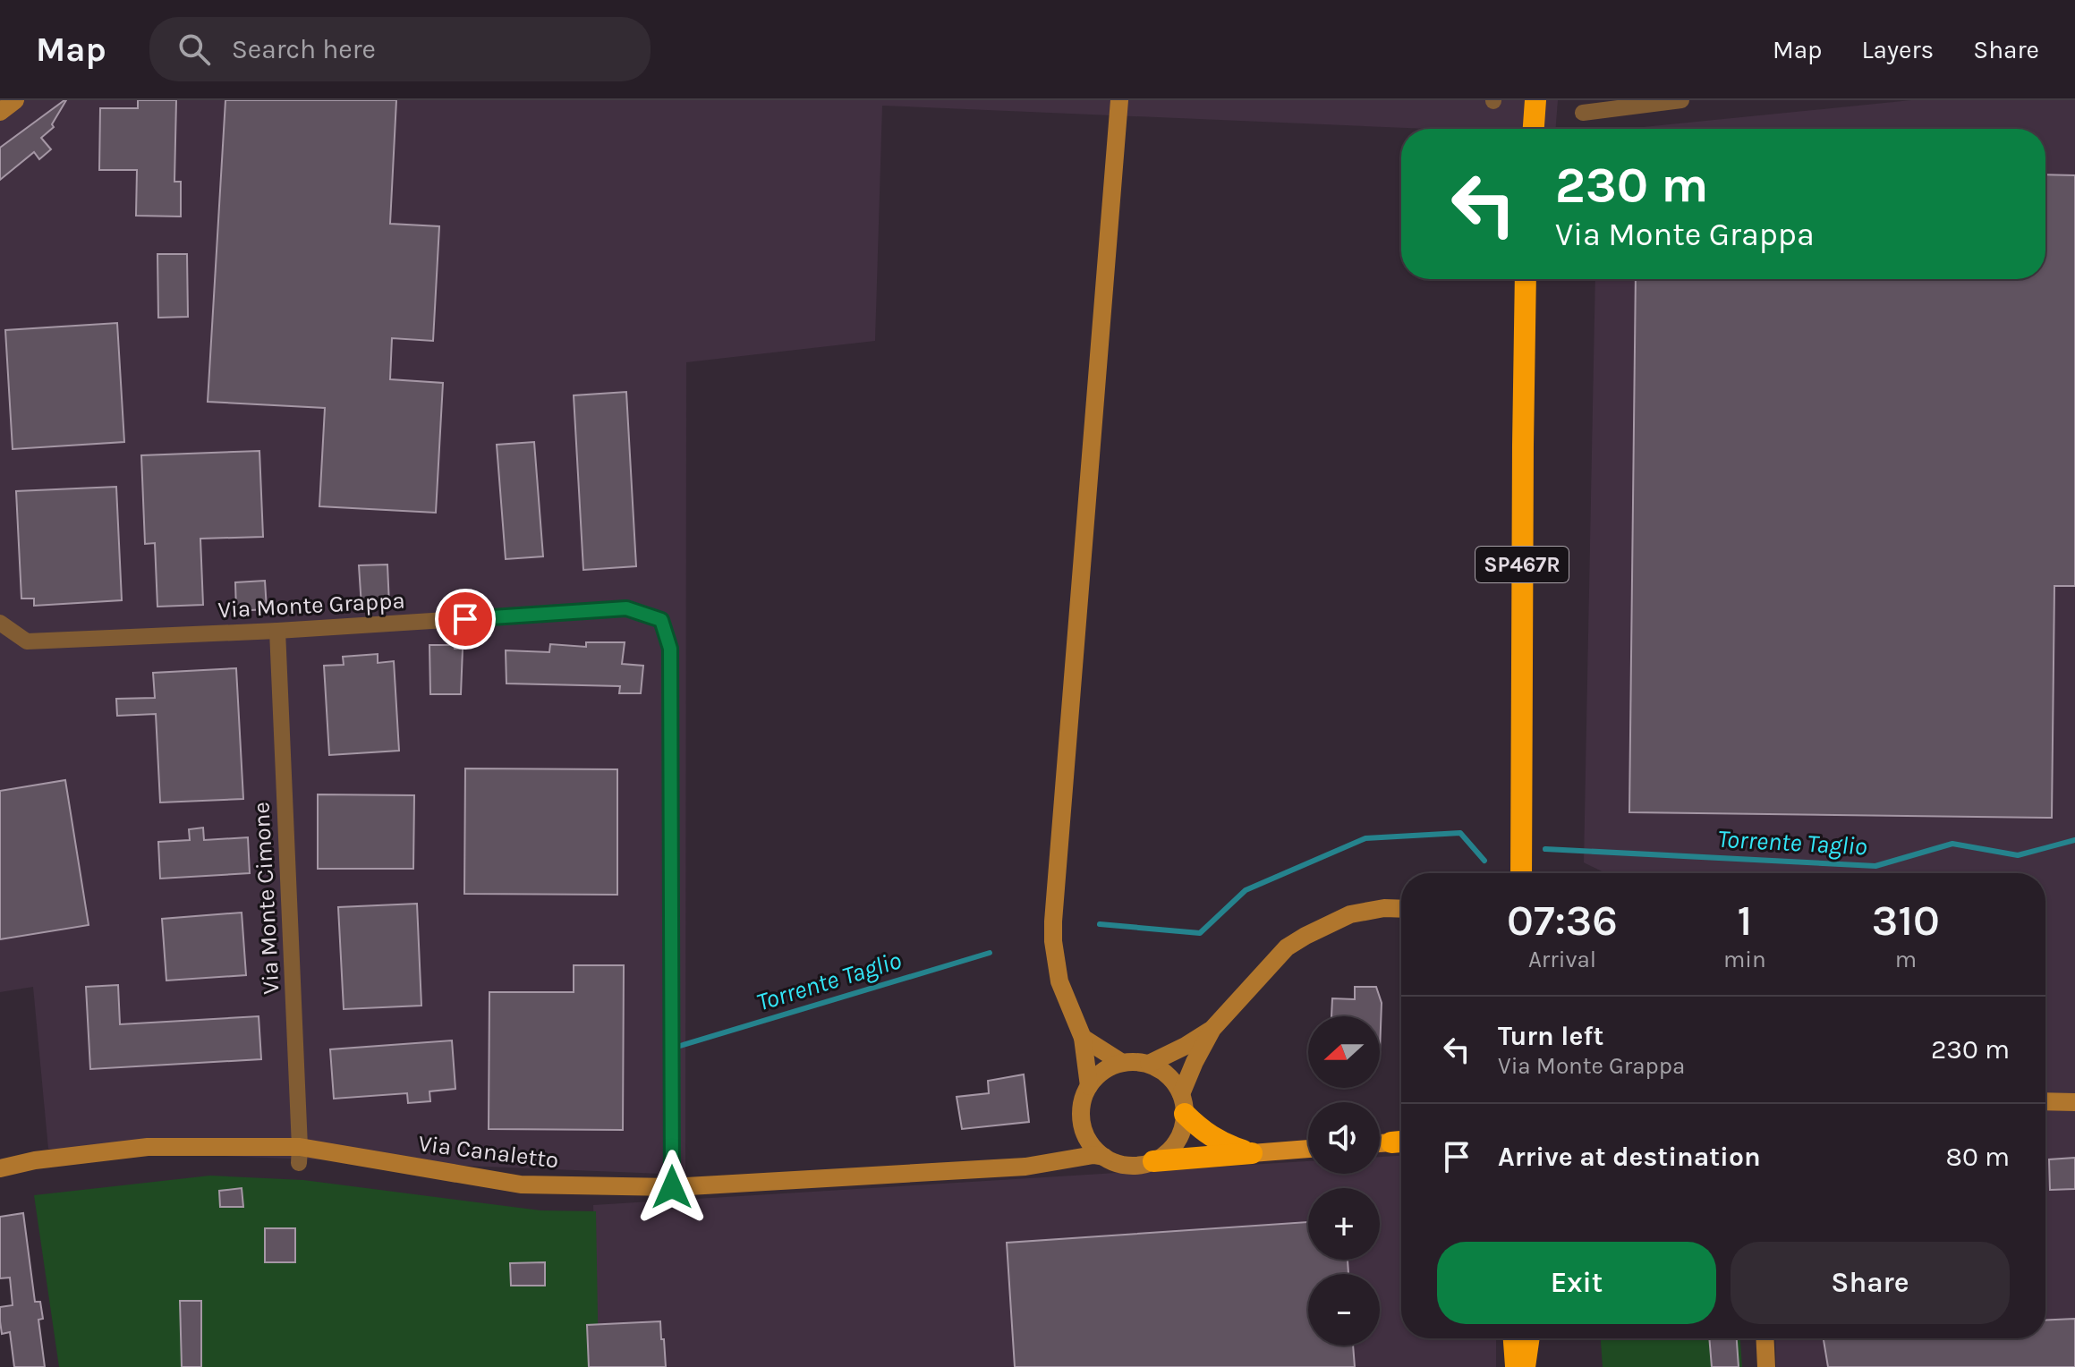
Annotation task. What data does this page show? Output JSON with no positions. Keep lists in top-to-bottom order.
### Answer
{
  "streets": {
    "highway": ["SP467R"],
    "main road": ["Via Canaletto"],
    "street": ["Via Monte Grappa", "Via Monte Cimone"]
  },
  "crossings": [
    ["Via Monte Grappa", "Via Monte Cimone"],
    ["Via Monte Grappa", "Via Canaletto"],
    ["Via Monte Cimone", "Via Canaletto"]
  ],
  "water": ["Torrente Taglio"],
  "north": "left",
  "page": {
    "header": "Map",
    "search": "Search here",
    "nav": ["Map", "Layers", "Share"],
    "turn": ["230 m", "Via Monte Grappa"],
    "eta": [
      "07:36",
      "Arrival",
      "1",
      "min",
      "310",
      "m"
    ],
    "list": [
      {
        "name": "Turn left",
        "note": "Via Monte Grappa",
        "value": "230 m"
      },
      {
        "name": "Arrive at destination",
        "value": "80 m"
      }
    ],
    "map_buttons": ["+", "−"],
    "buttons": ["Exit", "Share"]
  }
}
